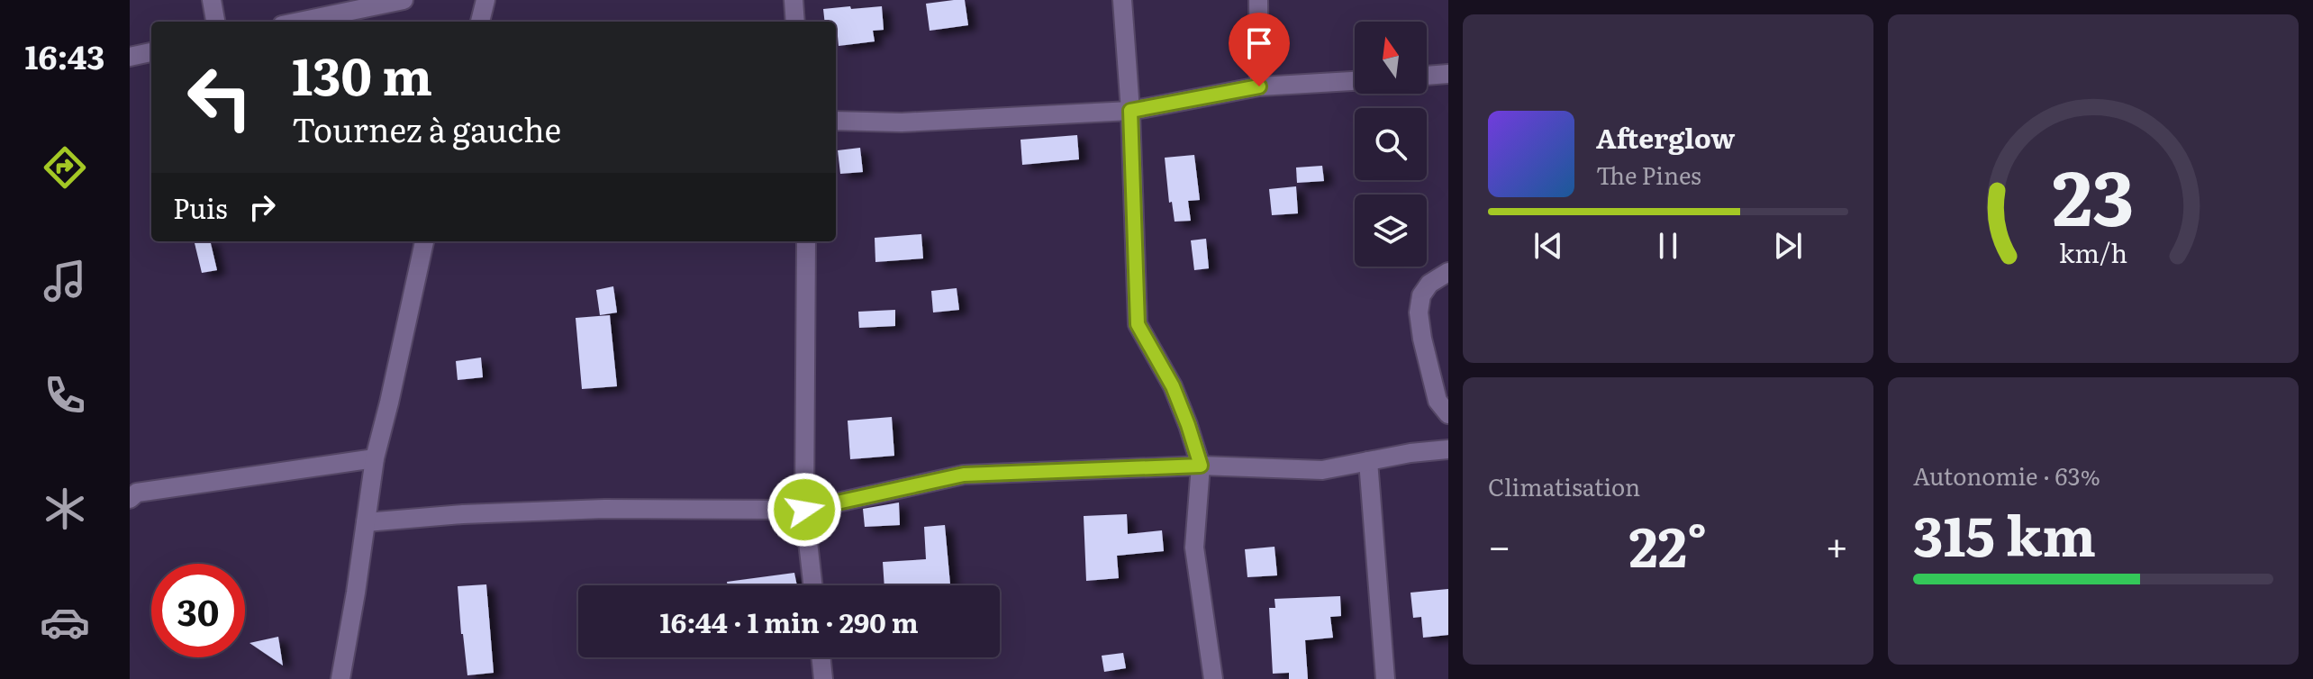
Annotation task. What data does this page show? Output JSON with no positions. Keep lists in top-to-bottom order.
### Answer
{
  "north": "top",
  "page": {
    "tabs": "16:43",
    "turn": ["130 m", "Tournez à gauche"],
    "song": ["Afterglow", "The Pines"],
    "then": "Puis",
    "tile": [
      "Climatisation",
      ["Autonomie · 63%", "315 km"]
    ],
    "heat": ["−", "22°", "+"],
    "limit": "30",
    "trip": "16:44 · 1 min · 290 m",
    "gauge": ["23", "km/h"]
  }
}
